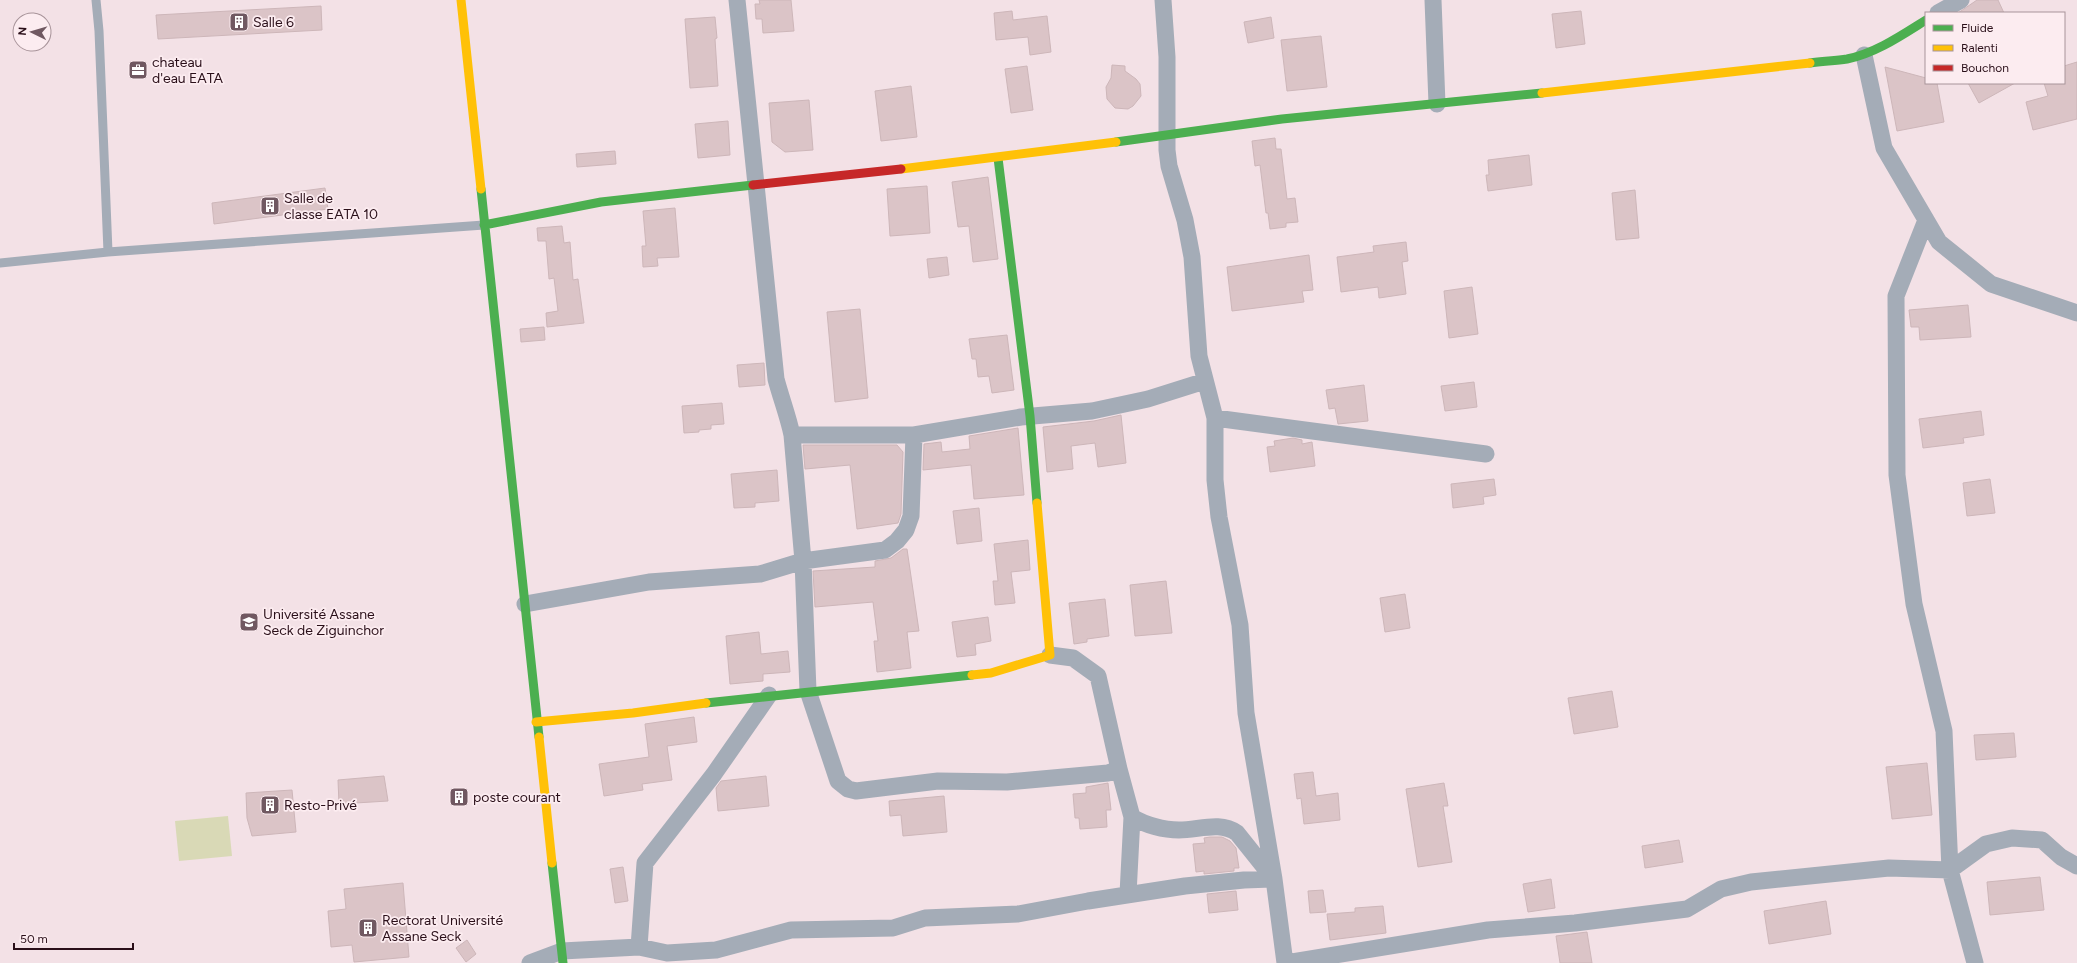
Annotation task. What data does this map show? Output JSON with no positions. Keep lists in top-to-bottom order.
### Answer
{
  "places": {
    "building": [
      "Salle 6",
      "Salle de classe EATA 10",
      "poste courant",
      "Resto-Privé",
      "Rectorat Université Assane Seck"
    ],
    "office": ["chateau d'eau EATA"],
    "school or university": ["Université Assane Seck de Ziguinchor"]
  },
  "legend": ["Fluide", "Ralenti", "Bouchon"],
  "scale_bar": "50 m",
  "north": "left"
}
